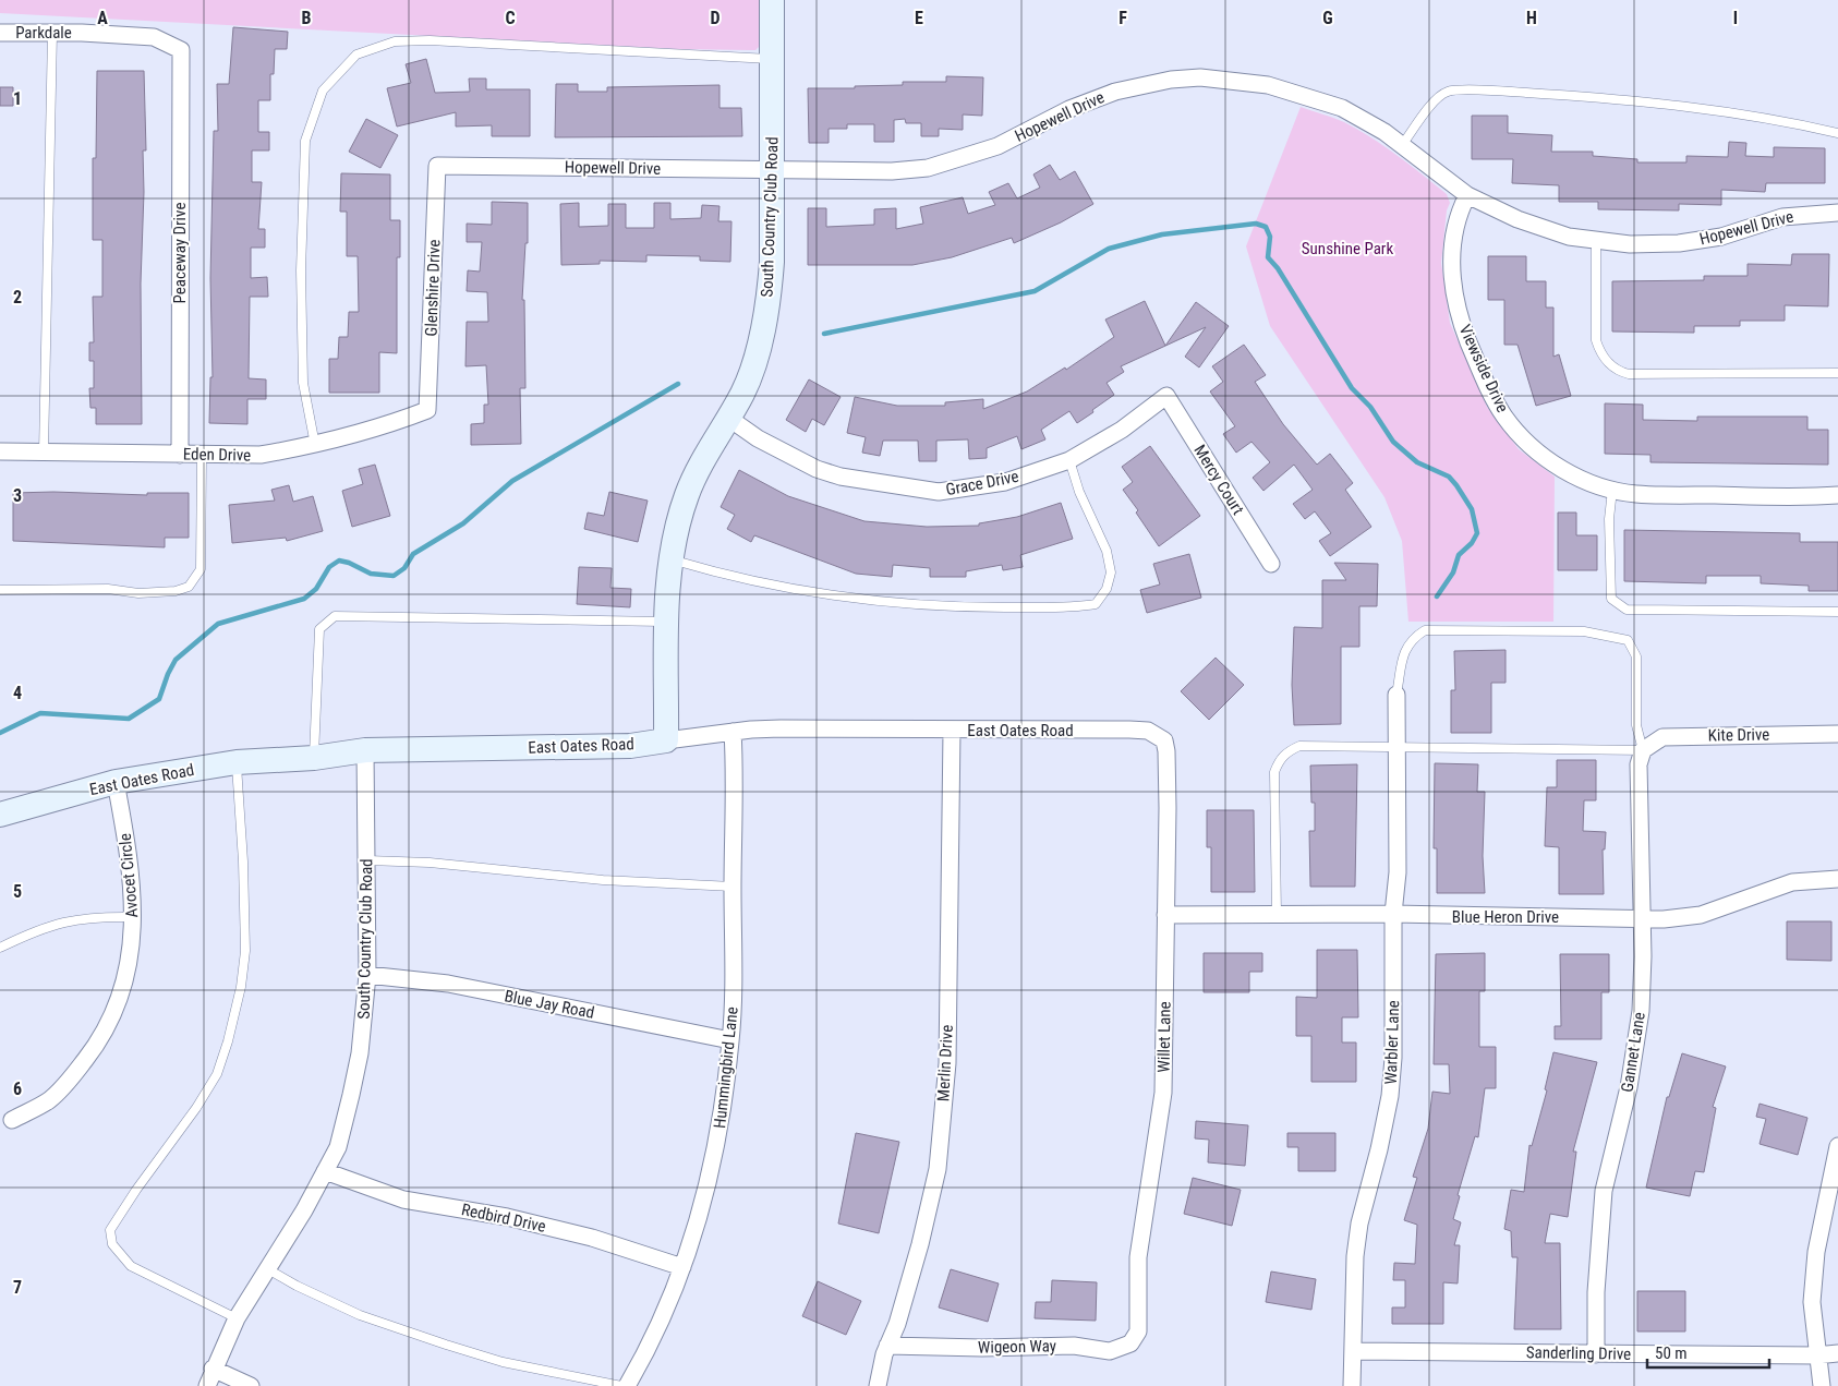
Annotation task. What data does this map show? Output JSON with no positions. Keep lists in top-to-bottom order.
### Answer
{
  "streets": {
    "street": [
      "Parkdale",
      "Hopewell Drive",
      "South Country Club Road",
      "Peaceway Drive",
      "Glenshire Drive",
      "Viewside Drive",
      "Eden Drive",
      "Mercy Court",
      "Grace Drive",
      "East Oates Road",
      "Kite Drive",
      "Avocet Circle",
      "Blue Heron Drive",
      "Blue Jay Road",
      "Willet Lane",
      "Warbler Lane",
      "Gannet Lane",
      "Merlin Drive",
      "Hummingbird Lane",
      "Redbird Drive",
      "Wigeon Way",
      "Sanderling Drive"
    ]
  },
  "crossings": [
    ["Parkdale", "Peaceway Drive"],
    ["Hopewell Drive", "South Country Club Road"],
    ["Hopewell Drive", "Glenshire Drive"],
    ["Hopewell Drive", "Viewside Drive"],
    ["South Country Club Road", "Grace Drive"],
    ["South Country Club Road", "East Oates Road"],
    ["South Country Club Road", "Blue Jay Road"],
    ["South Country Club Road", "Redbird Drive"],
    ["Peaceway Drive", "Eden Drive"],
    ["Glenshire Drive", "Eden Drive"],
    ["Mercy Court", "Grace Drive"],
    ["East Oates Road", "Avocet Circle"],
    ["East Oates Road", "Willet Lane"],
    ["East Oates Road", "Merlin Drive"],
    ["East Oates Road", "Hummingbird Lane"],
    ["Kite Drive", "Gannet Lane"],
    ["Blue Heron Drive", "Willet Lane"],
    ["Blue Heron Drive", "Warbler Lane"],
    ["Blue Heron Drive", "Gannet Lane"],
    ["Blue Jay Road", "Hummingbird Lane"],
    ["Willet Lane", "Wigeon Way"],
    ["Warbler Lane", "Sanderling Drive"],
    ["Gannet Lane", "Sanderling Drive"],
    ["Merlin Drive", "Wigeon Way"],
    ["Hummingbird Lane", "Redbird Drive"]
  ],
  "parks": ["Sunshine Park"],
  "scale_bar": "50 m",
  "grid": {
    "columns": [
      "A",
      "B",
      "C",
      "D",
      "E",
      "F",
      "G",
      "H",
      "I"
    ],
    "rows": [
      "1",
      "2",
      "3",
      "4",
      "5",
      "6",
      "7"
    ]
  }
}
